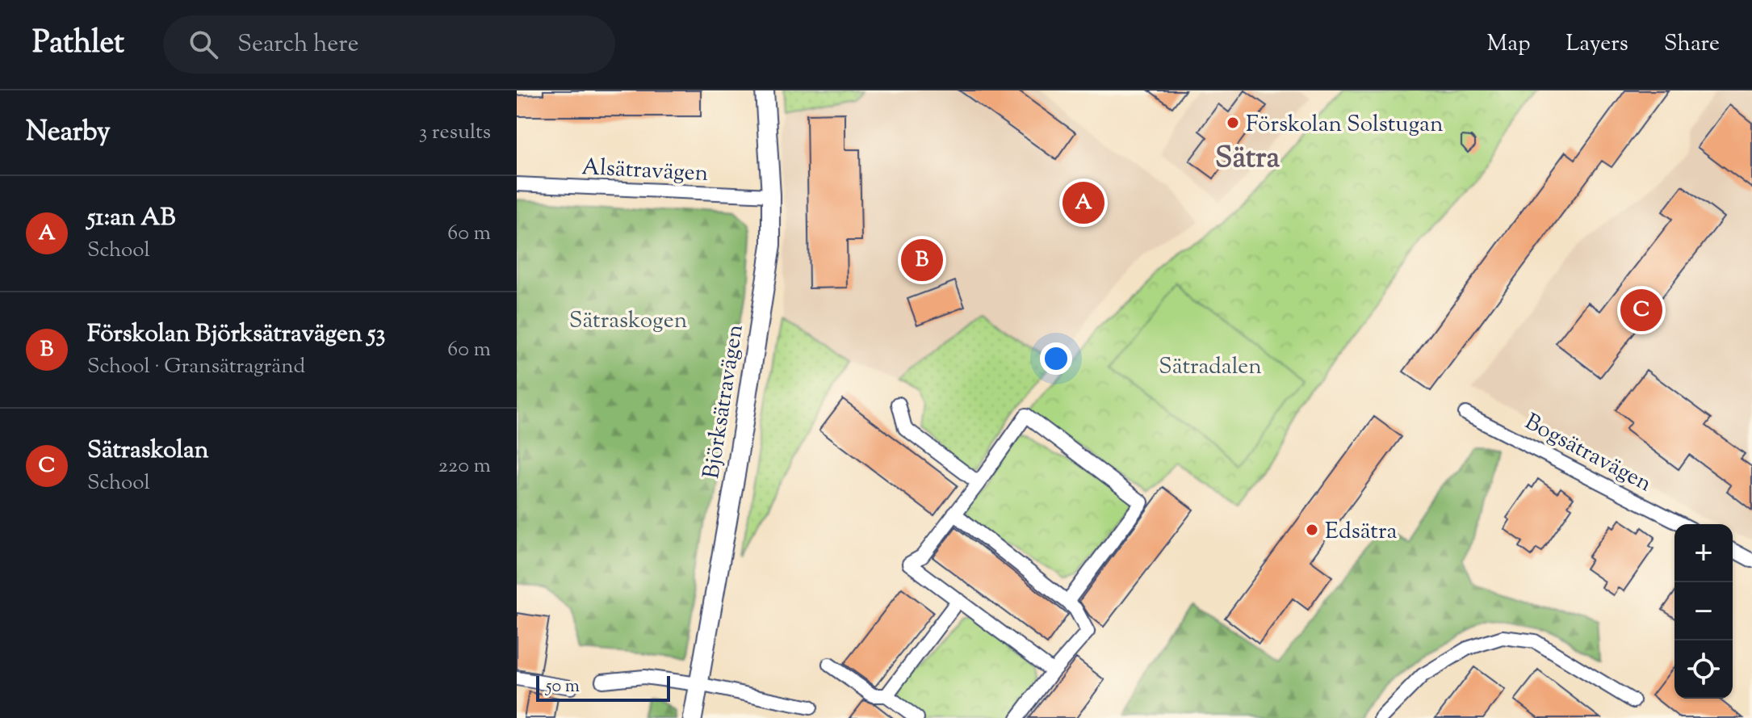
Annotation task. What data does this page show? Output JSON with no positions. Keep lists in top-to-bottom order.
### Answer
{
  "streets": {
    "street": ["Alsätravägen", "Björksätravägen", "Bogsätravägen"]
  },
  "crossings": [
    ["Alsätravägen", "Björksätravägen"]
  ],
  "districts": ["Sätra"],
  "parks": ["Sätraskogen", "Sätradalen"],
  "places": ["Förskolan Solstugan", "Edsätra"],
  "scale_bar": "50 m",
  "page": {
    "header": "Pathlet",
    "search": "Search here",
    "nav": ["Map", "Layers", "Share"],
    "heading": ["Nearby", "3 results"],
    "list": [
      {
        "mark": "A",
        "name": "51:an AB",
        "note": "School",
        "value": "60 m"
      },
      {
        "mark": "B",
        "name": "Förskolan Björksätravägen 53",
        "note": "School · Gransätragränd",
        "value": "60 m"
      },
      {
        "mark": "C",
        "name": "Sätraskolan",
        "note": "School",
        "value": "220 m"
      }
    ],
    "pins": ["A", "B", "C"],
    "map_buttons": ["+", "−"],
    "scale": "50 m"
  }
}
